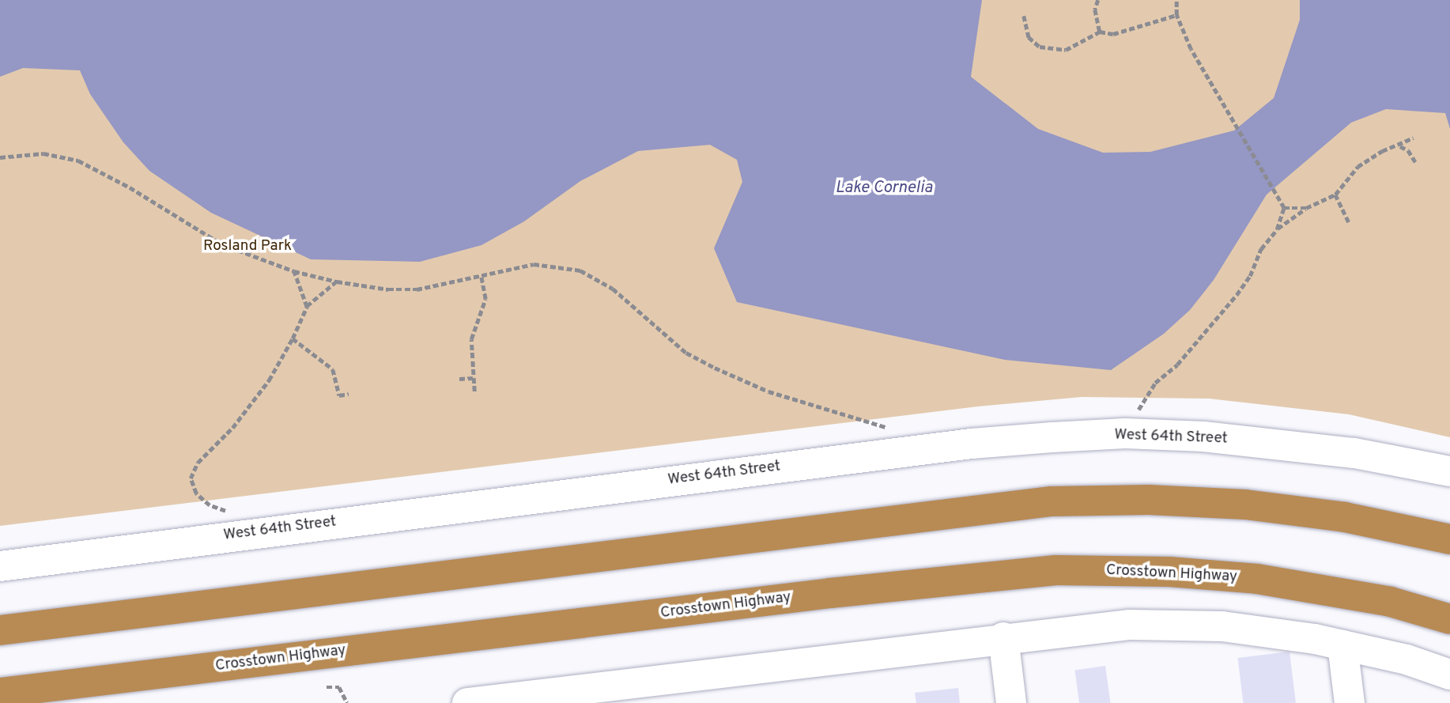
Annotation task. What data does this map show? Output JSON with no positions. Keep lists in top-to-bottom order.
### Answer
{
  "streets": {
    "highway": ["Crosstown Highway"],
    "street": ["West 64th Street"]
  },
  "water": ["Lake Cornelia"],
  "parks": ["Rosland Park"]
}
